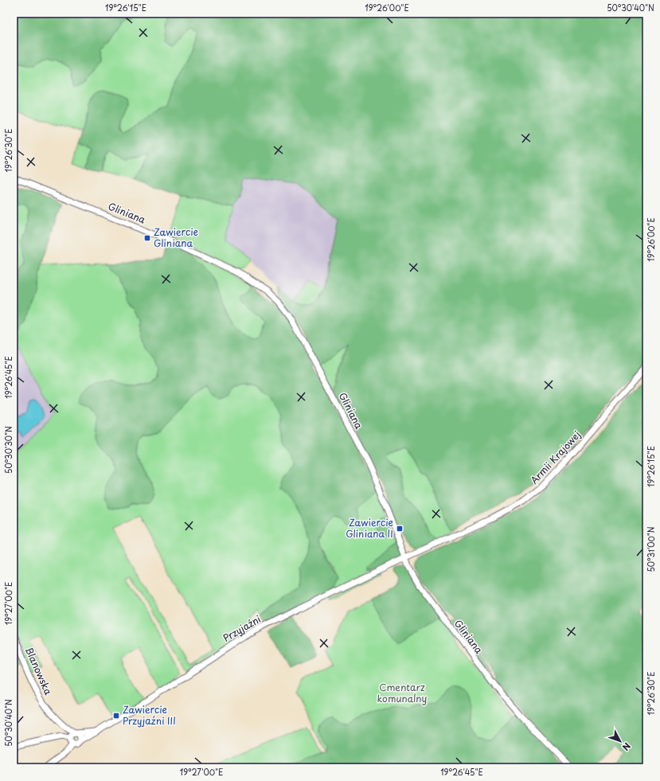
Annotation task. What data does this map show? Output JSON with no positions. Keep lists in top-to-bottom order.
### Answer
{
  "streets": {
    "street": [
      "Gliniana",
      "Armii Krajowej",
      "Przyjaźni",
      "Blanowska"
    ]
  },
  "crossings": [
    ["Gliniana", "Armii Krajowej"],
    ["Gliniana", "Przyjaźni"],
    ["Armii Krajowej", "Przyjaźni"],
    ["Przyjaźni", "Blanowska"]
  ],
  "parks": ["Cmentarz komunalny"],
  "places": {
    "transit": ["Zawiercie Gliniana", "Zawiercie Gliniana II", "Zawiercie Przyjaźni III"]
  },
  "north": "bottom right",
  "coordinates": [
    "19°26'15\"E",
    "19°26'00\"E",
    "50°30'40\"N",
    "19°26'30\"E",
    "19°26'45\"E",
    "50°30'30\"N",
    "50°31'00\"N",
    "19°27'00\"E"
  ]
}
